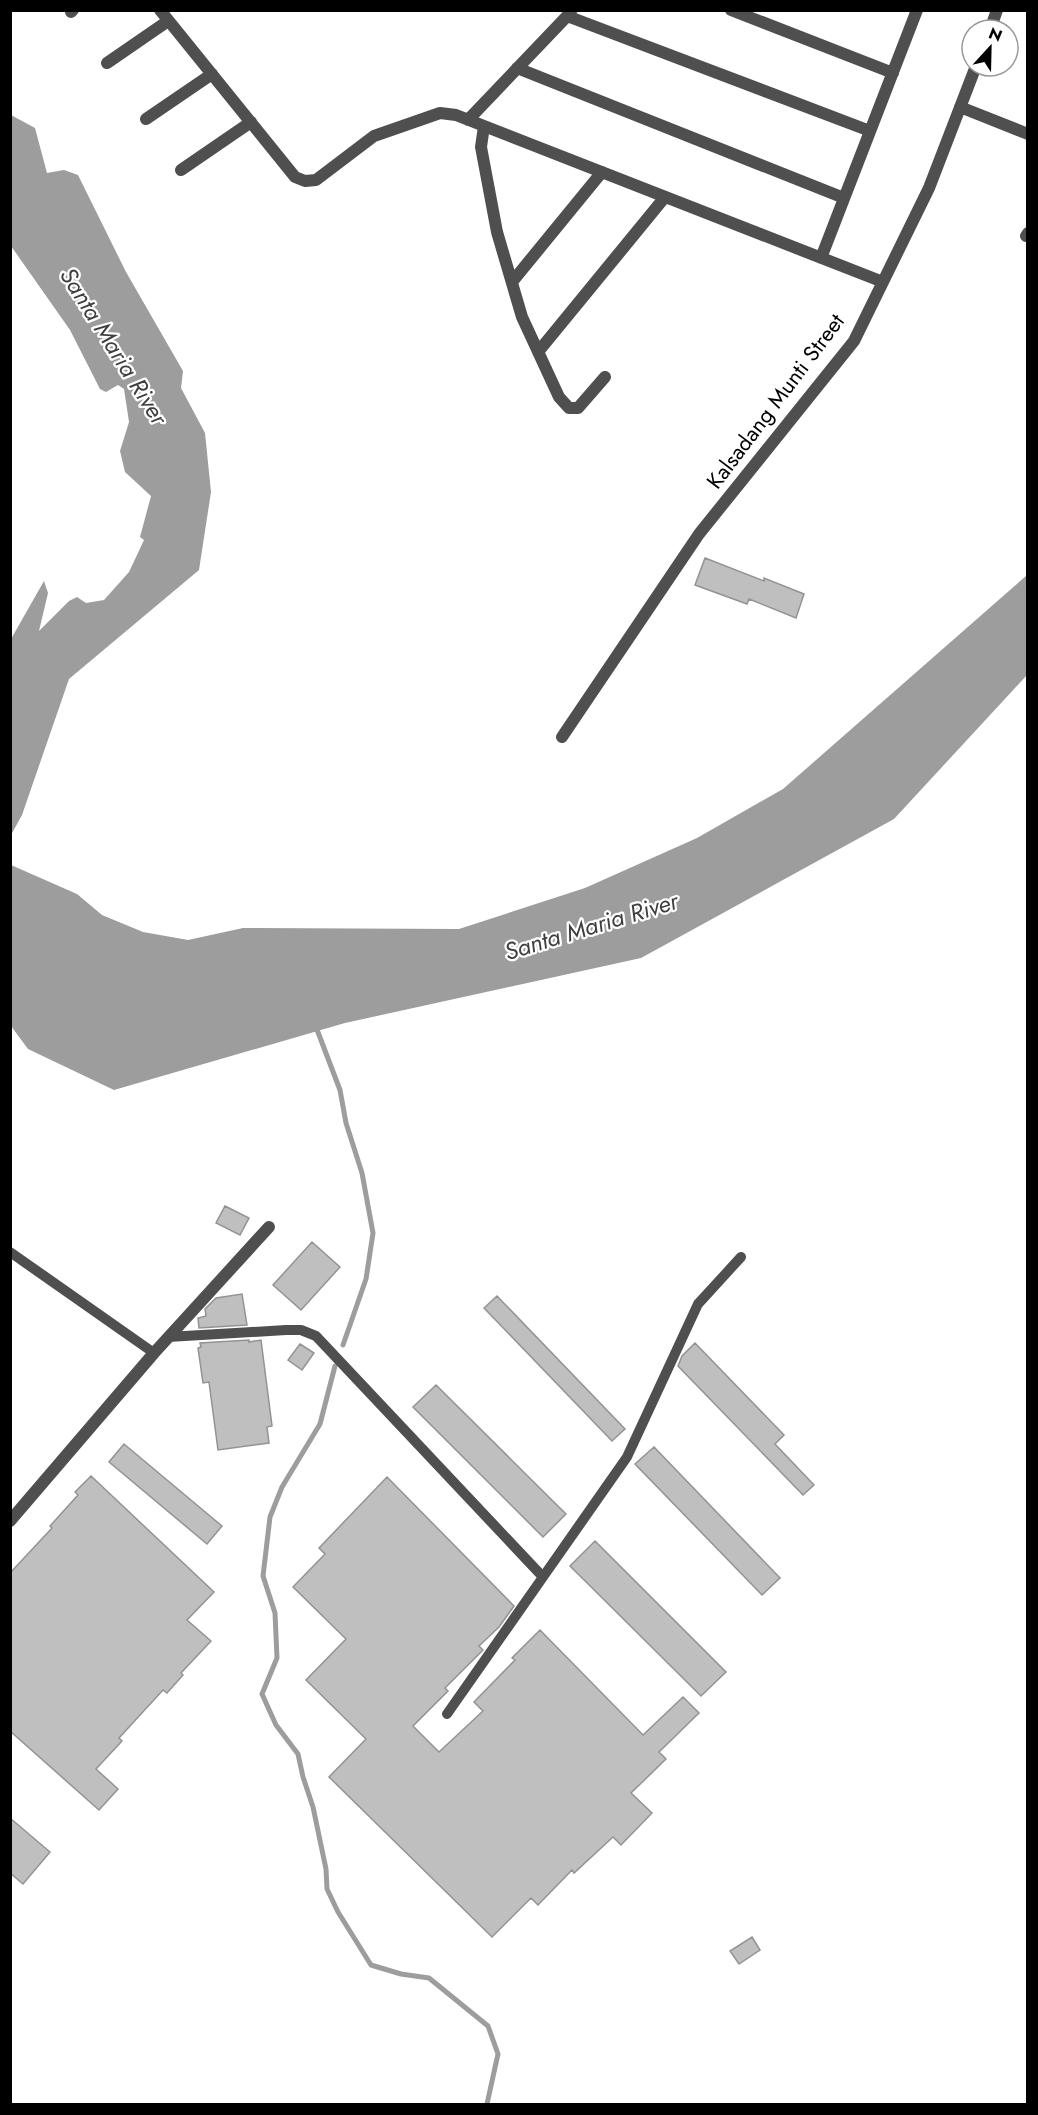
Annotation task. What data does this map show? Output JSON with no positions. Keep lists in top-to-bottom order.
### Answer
{
  "streets": {
    "street": ["Kalsadang Munti Street"]
  },
  "water": ["Santa Maria River"],
  "north": "top"
}
